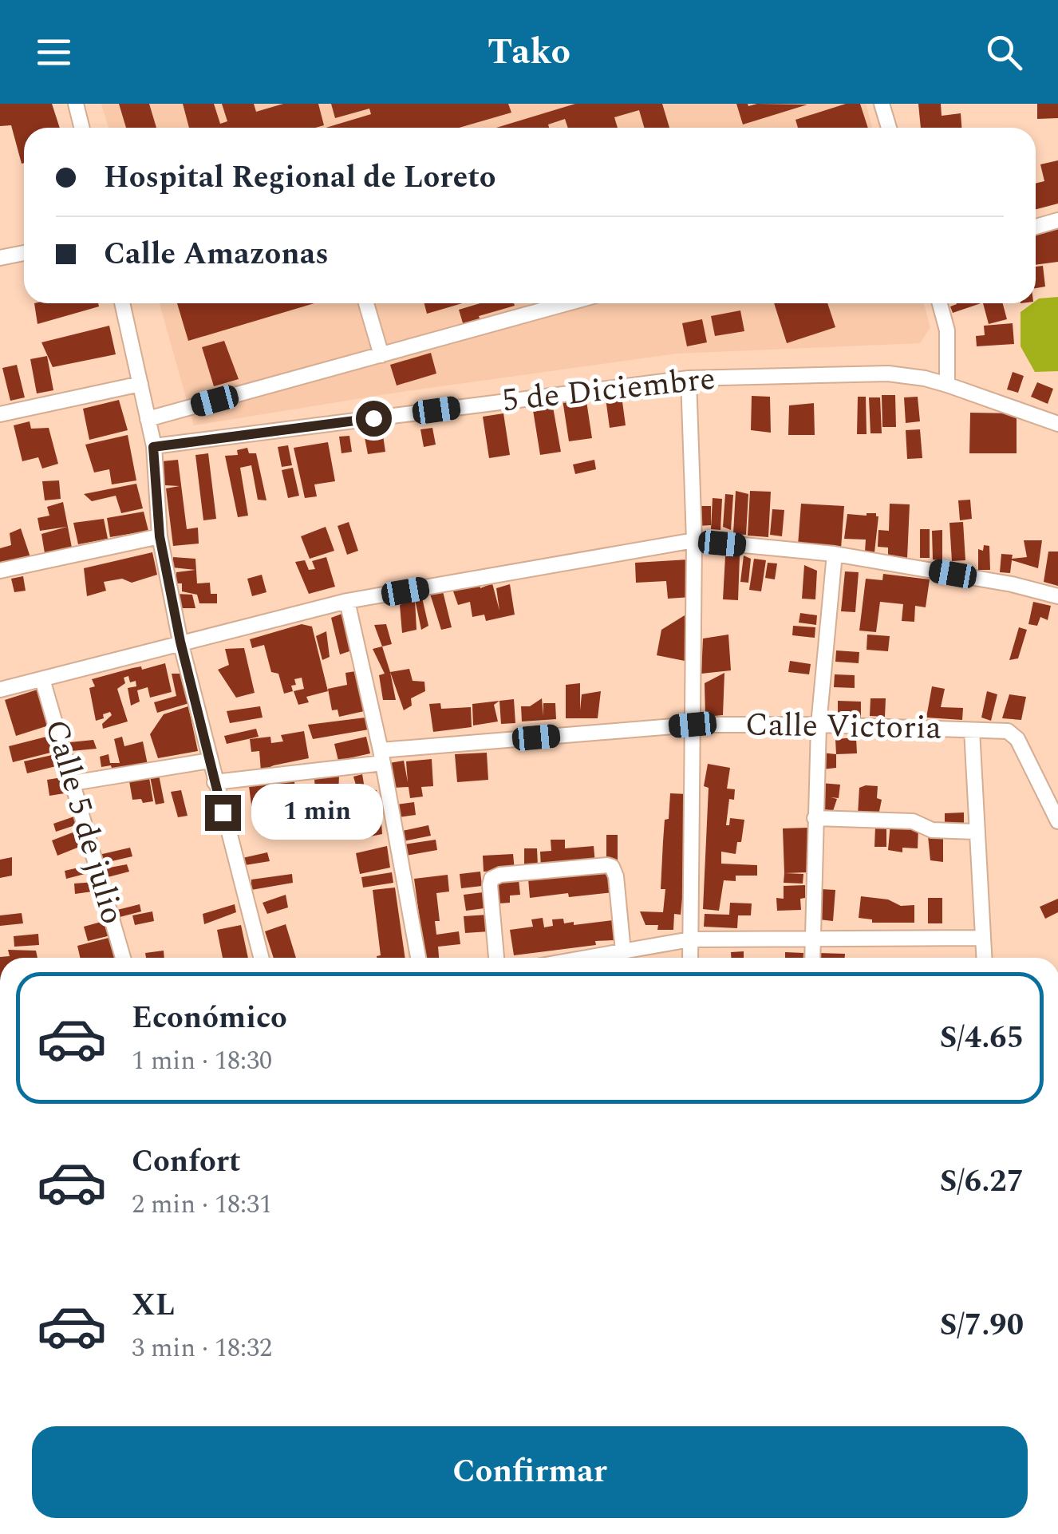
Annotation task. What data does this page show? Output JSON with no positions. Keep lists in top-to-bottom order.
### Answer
{
  "streets": {
    "street": ["5 de Diciembre", "Calle Victoria", "Calle 5 de julio"]
  },
  "page": {
    "header": "Tako",
    "banner": ["Hospital Regional de Loreto", "Calle Amazonas"],
    "bubble": "1 min",
    "list": [
      {
        "name": "Económico",
        "note": "1 min · 18:30",
        "value": "S/4.65"
      },
      {
        "name": "Confort",
        "note": "2 min · 18:31",
        "value": "S/6.27"
      },
      {
        "name": "XL",
        "note": "3 min · 18:32",
        "value": "S/7.90"
      }
    ],
    "buttons": "Confirmar"
  }
}
